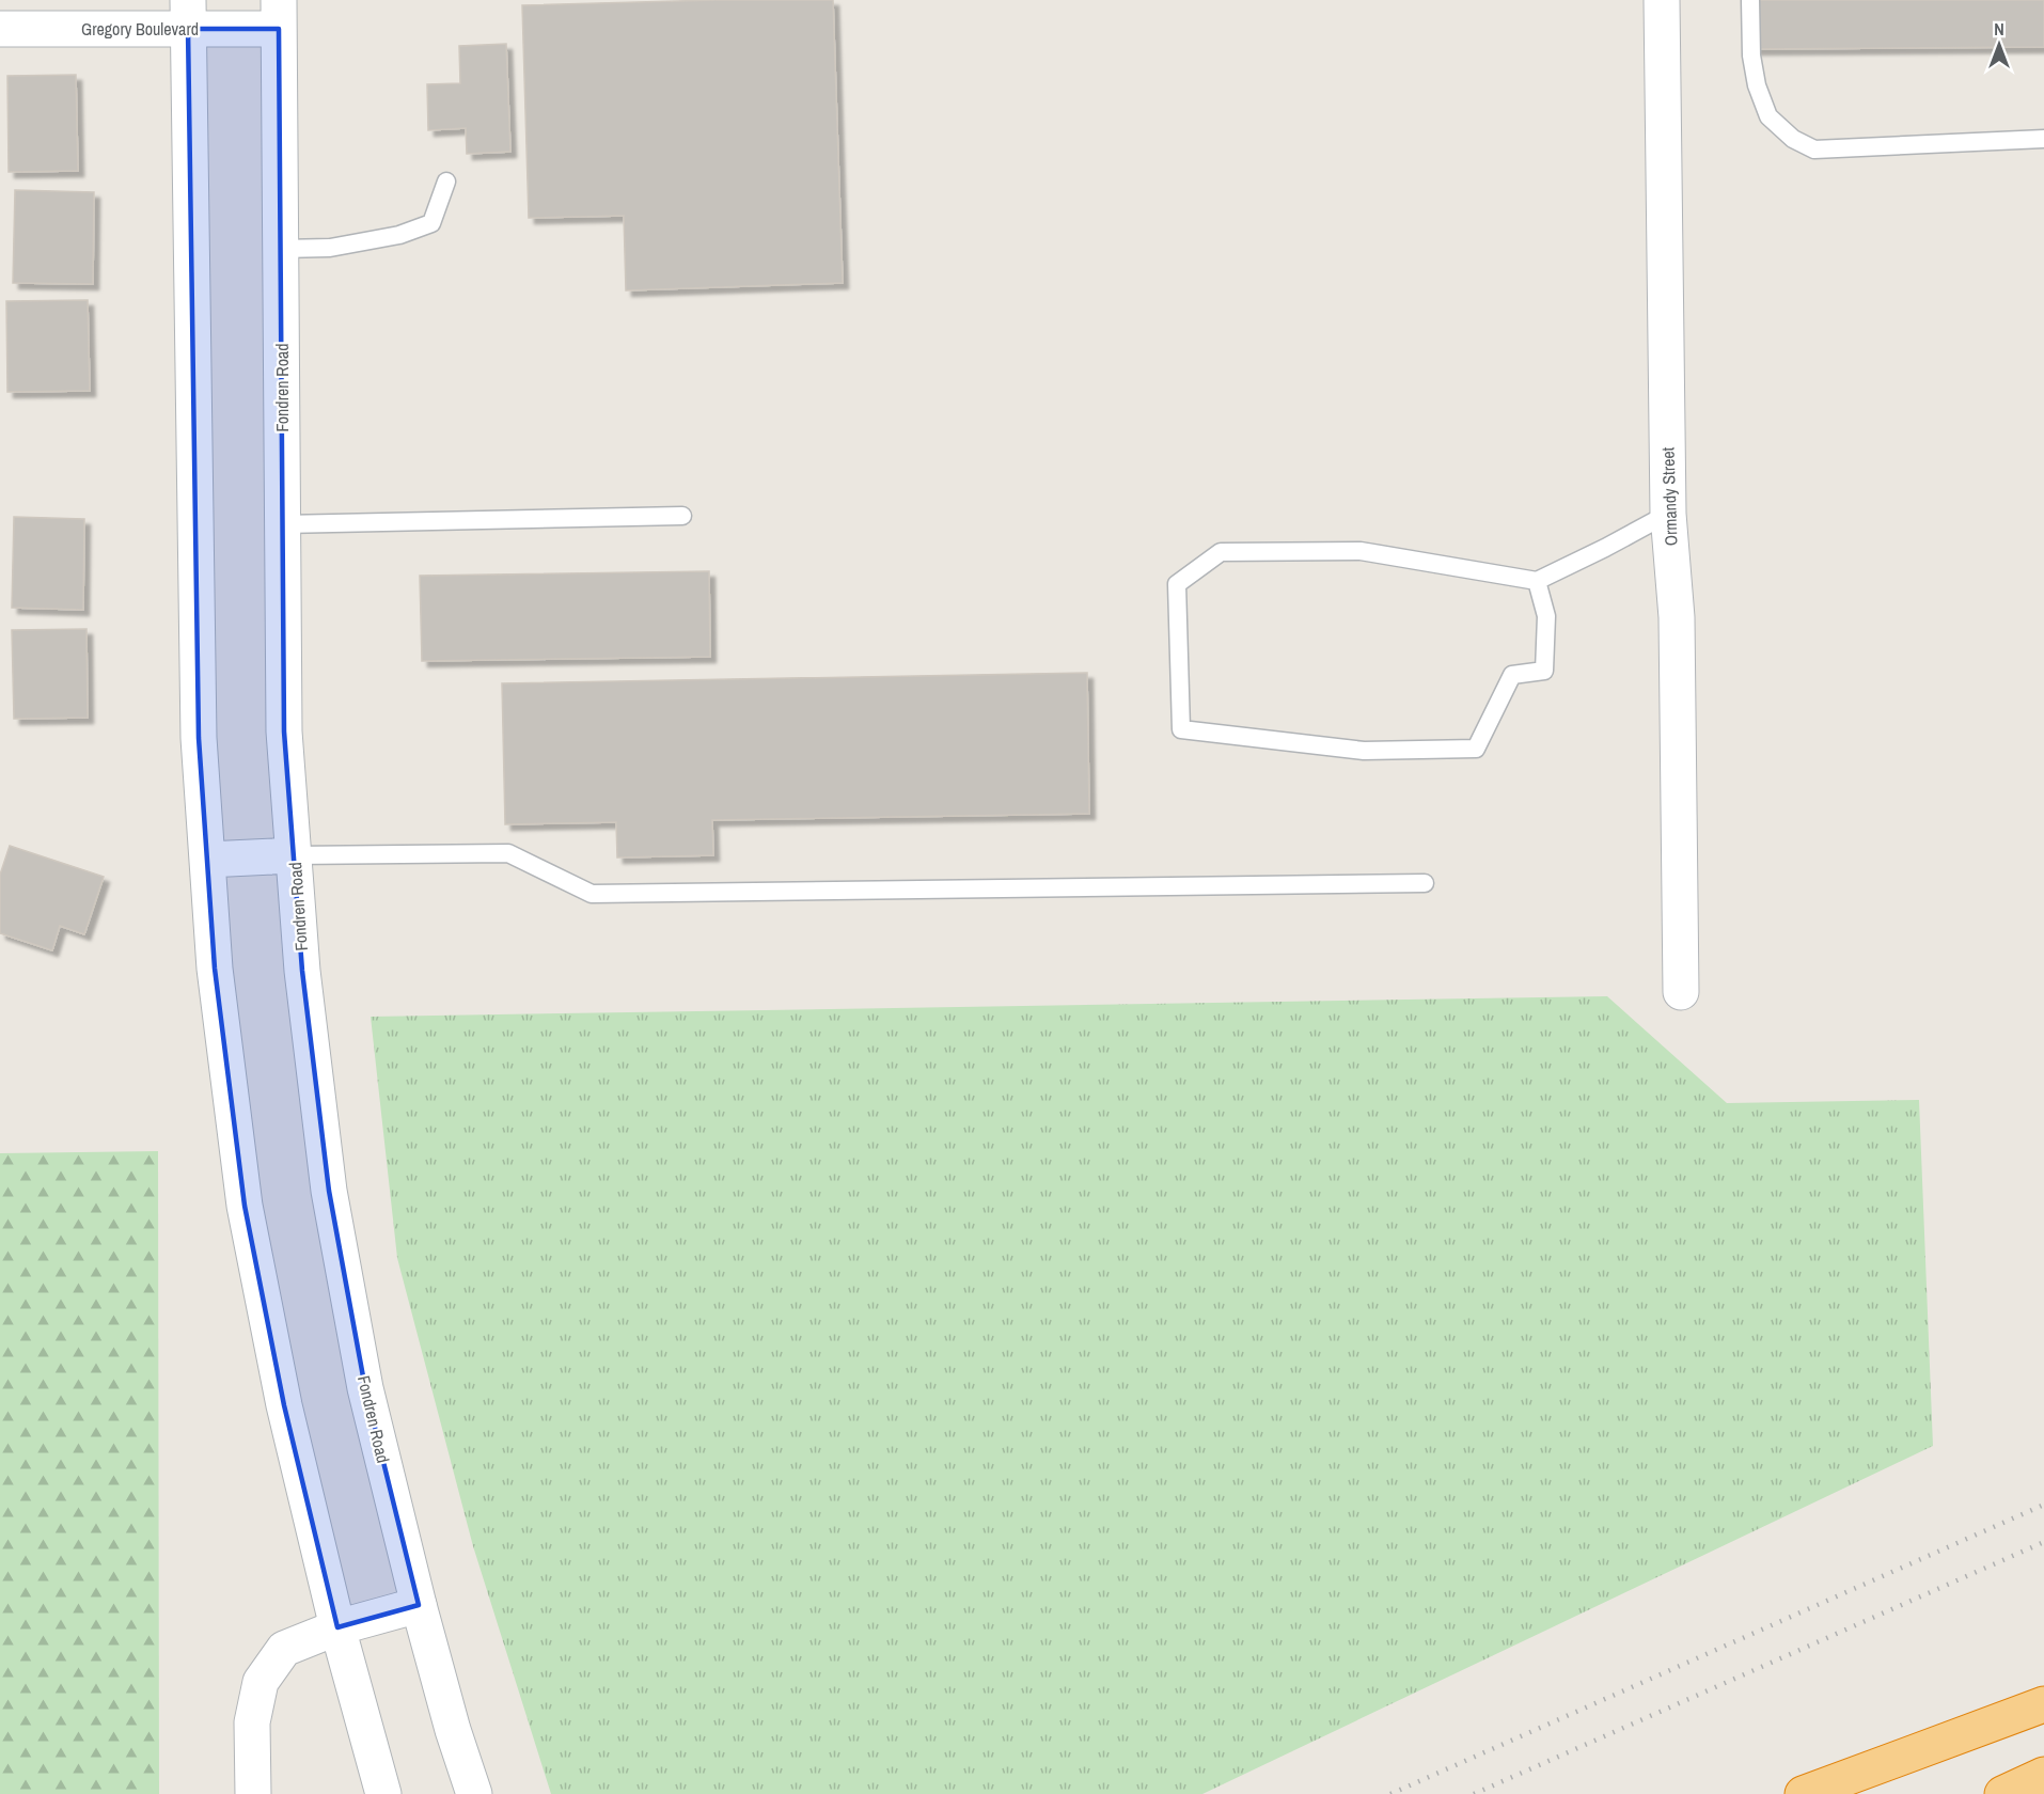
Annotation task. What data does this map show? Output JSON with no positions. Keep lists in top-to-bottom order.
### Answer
{
  "streets": {
    "main road": ["Gregory Boulevard", "Fondren Road", "Ormandy Street"]
  },
  "crossings": [
    ["Gregory Boulevard", "Fondren Road"]
  ],
  "north": "top"
}
